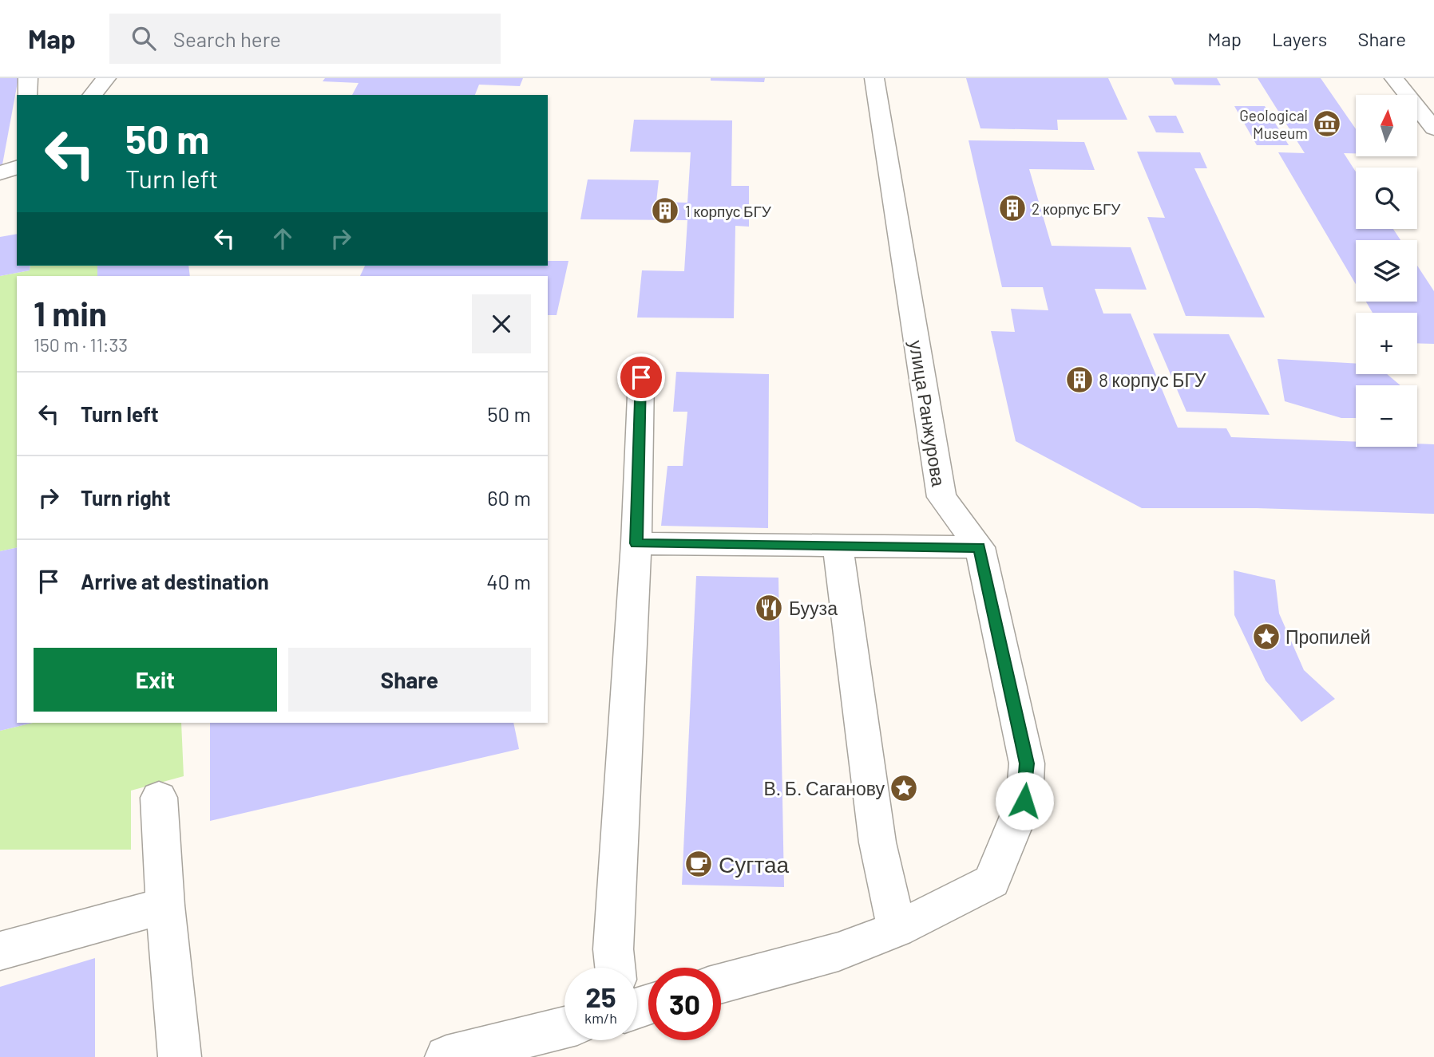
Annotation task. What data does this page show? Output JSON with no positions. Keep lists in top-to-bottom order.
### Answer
{
  "streets": {
    "street": ["улица Ранжурова"]
  },
  "places": {
    "museum": ["Geological Museum"],
    "building": ["2 корпус БГУ", "1 корпус БГУ", "8 корпус БГУ"],
    "restaurant": ["Бууза"],
    "place": ["Пропилей", "В. Б. Саганову"],
    "cafe": ["Сугтаа"]
  },
  "north": "top",
  "page": {
    "header": "Map",
    "search": "Search here",
    "nav": ["Map", "Layers", "Share"],
    "map_buttons": ["+", "−"],
    "turn": ["50 m", "Turn left"],
    "heading": ["1 min", "150 m · 11:33"],
    "list": [
      {
        "name": "Turn left",
        "value": "50 m"
      },
      {
        "name": "Turn right",
        "value": "60 m"
      },
      {
        "name": "Arrive at destination",
        "value": "40 m"
      }
    ],
    "buttons": ["Exit", "Share"],
    "speed": "25 km/h",
    "limit": "30"
  }
}
